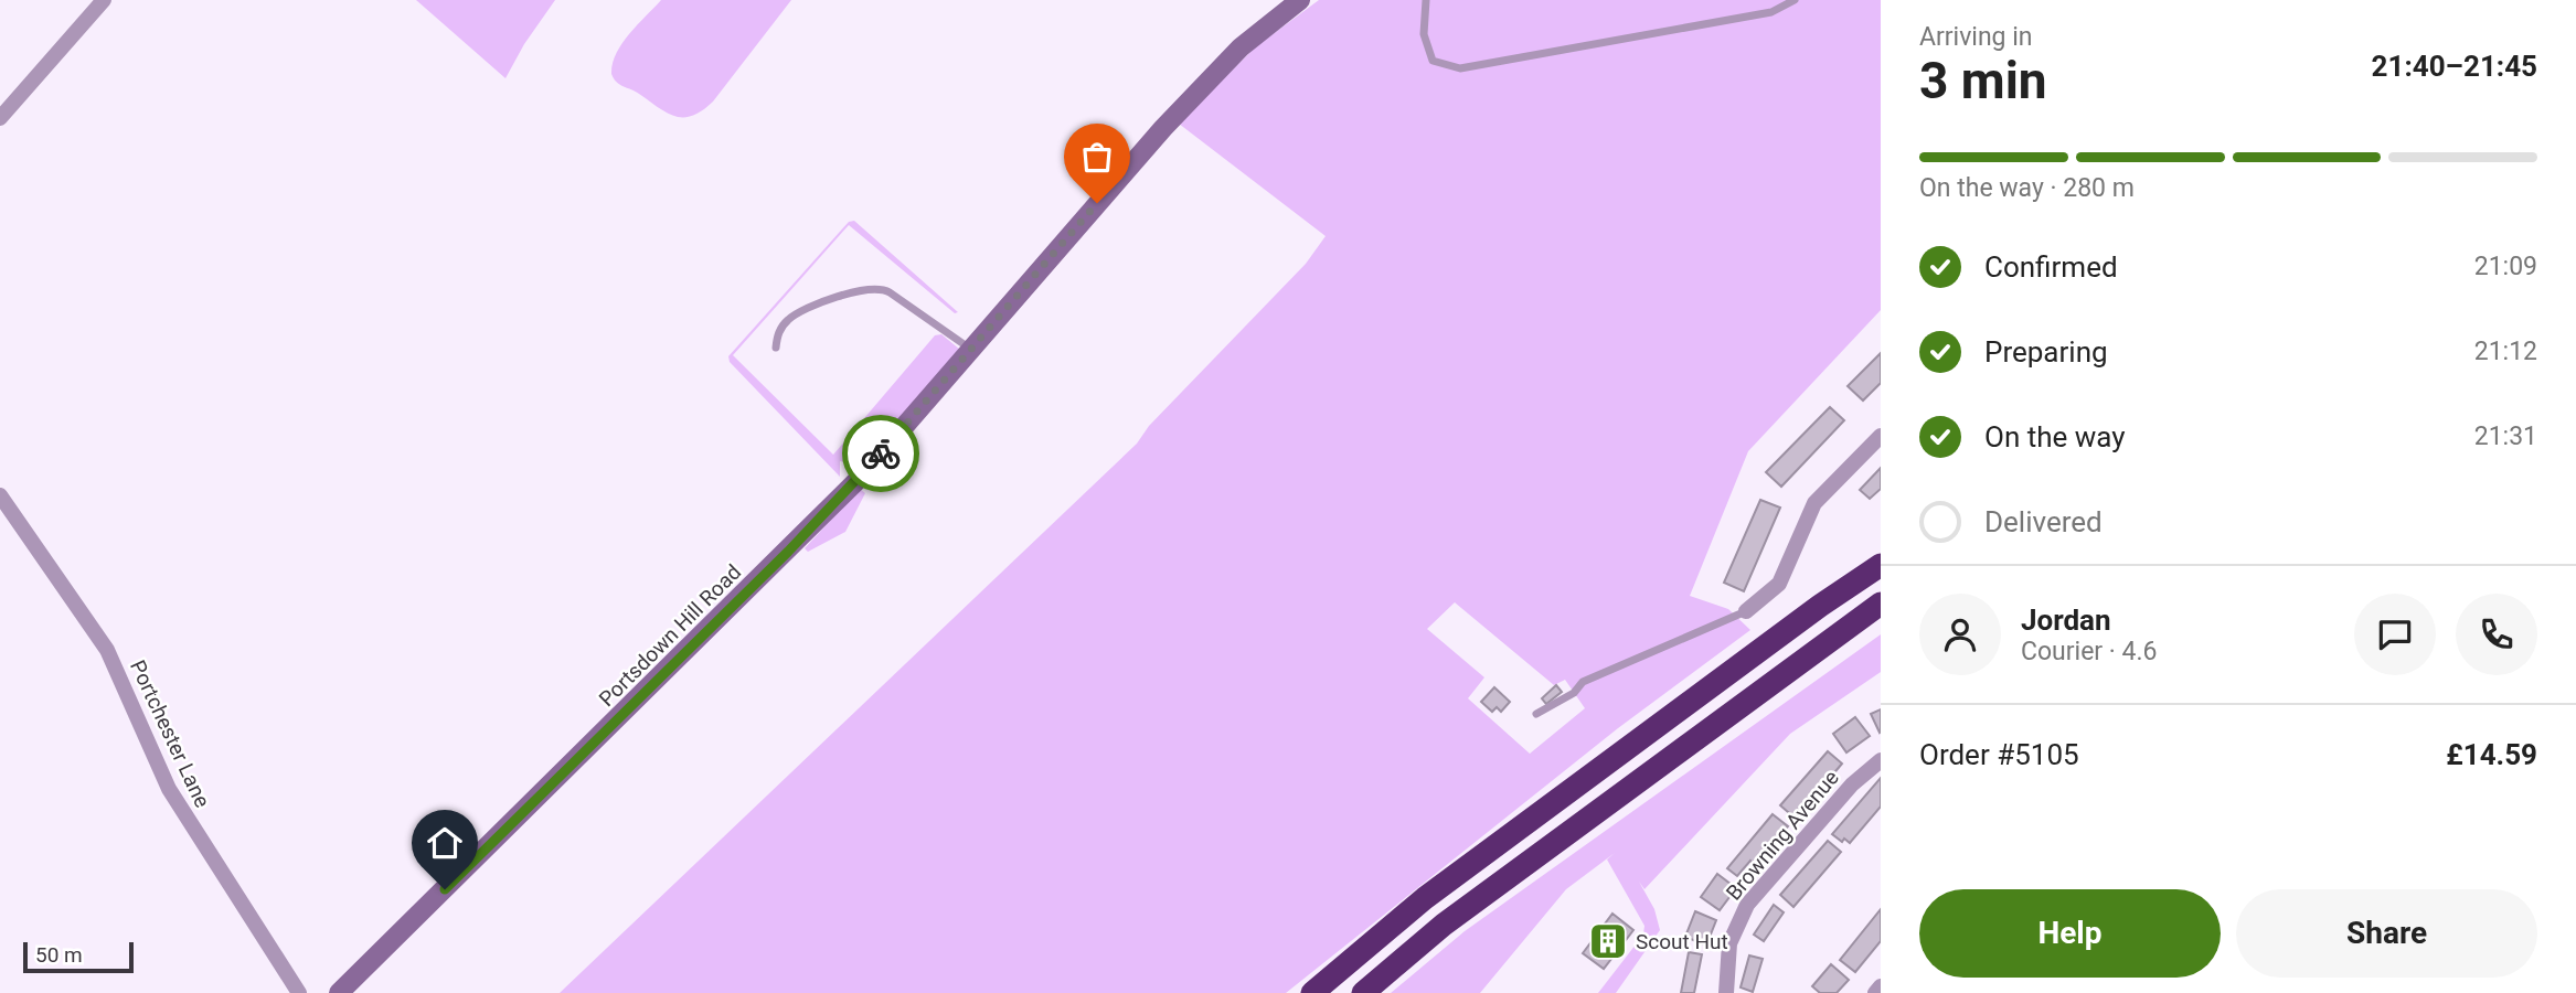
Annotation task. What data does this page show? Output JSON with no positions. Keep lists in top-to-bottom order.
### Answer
{
  "streets": {
    "street": ["Portsdown Hill Road", "Portchester Lane", "Browning Avenue"]
  },
  "places": {
    "building": ["Scout Hut"]
  },
  "scale_bar": "50 m",
  "page": {
    "heading": ["3 min", "Arriving in", "21:40–21:45"],
    "panel": [
      "Jordan",
      "Courier · 4.6",
      "Order #5105",
      "£14.59"
    ],
    "bar": "On the way · 280 m",
    "list": [
      ["Confirmed", "21:09"],
      ["Preparing", "21:12"],
      ["On the way", "21:31"],
      "Delivered"
    ],
    "buttons": ["Help", "Share"],
    "scale": "50 m"
  }
}
